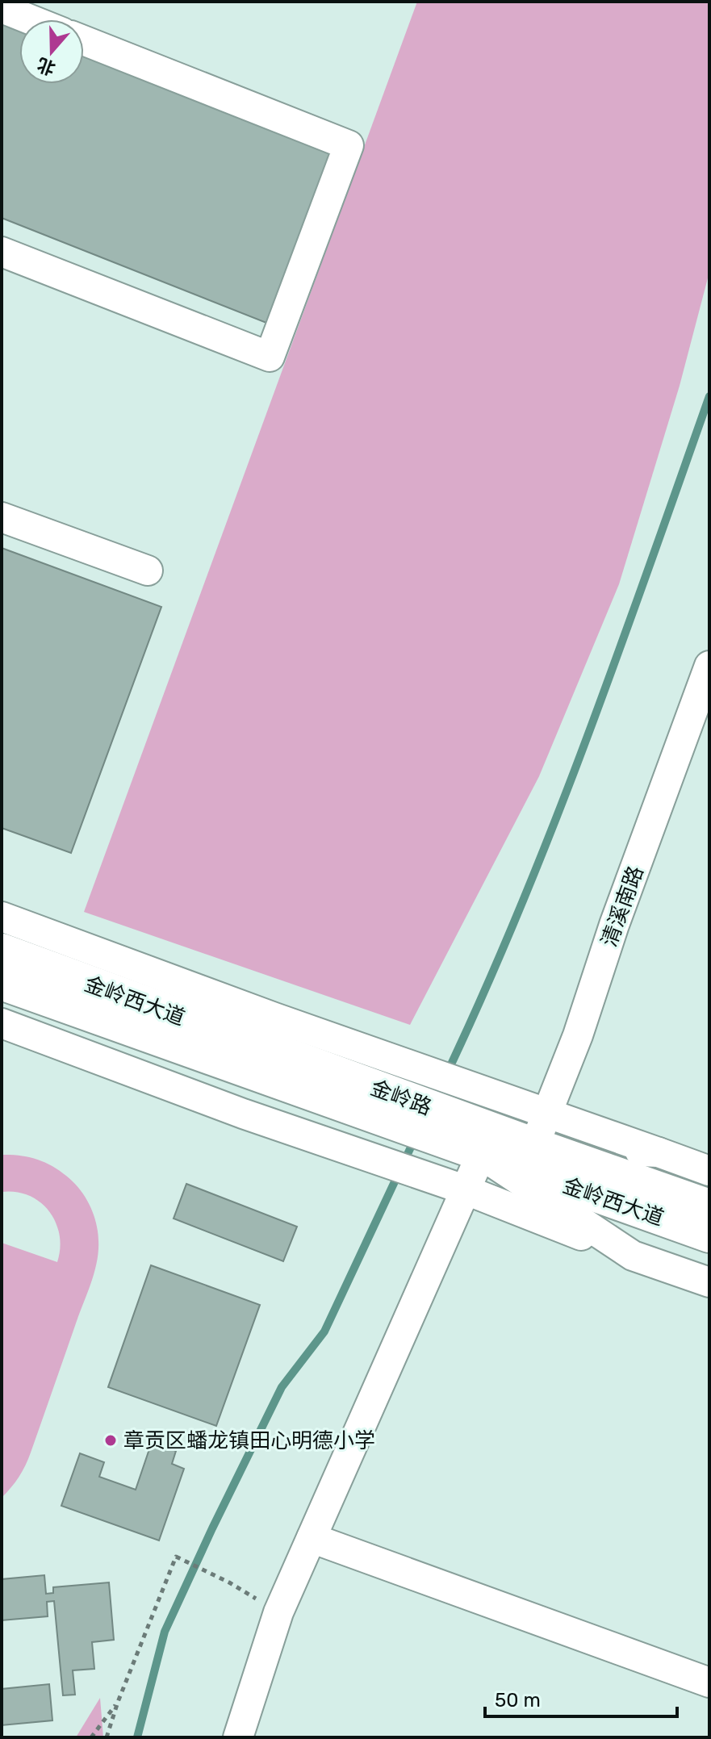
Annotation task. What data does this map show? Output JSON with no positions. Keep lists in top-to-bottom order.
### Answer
{
  "streets": {
    "main road": ["金岭西大道", "金岭路"],
    "street": ["清溪南路"]
  },
  "crossings": [
    ["清溪南路", "金岭西大道"],
    ["清溪南路", "金岭路"],
    ["金岭西大道", "金岭路"]
  ],
  "places": ["章贡区蟠龙镇田心明德小学"],
  "scale_bar": "50 m",
  "north": "bottom"
}
